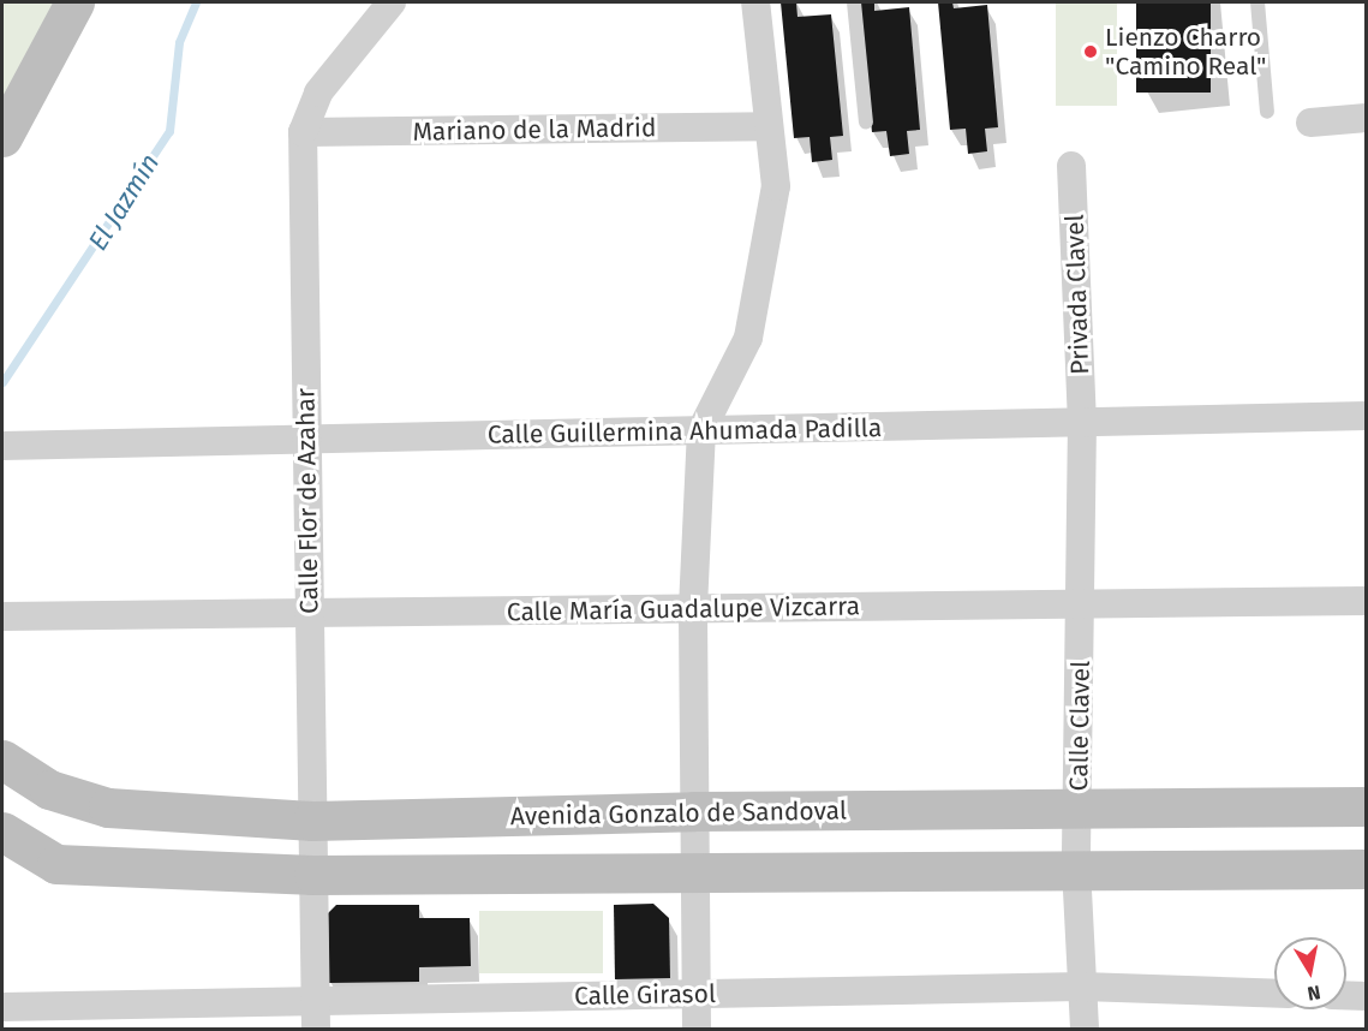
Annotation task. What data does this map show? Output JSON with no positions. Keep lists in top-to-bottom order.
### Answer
{
  "streets": {
    "main road": ["Avenida Gonzalo de Sandoval"],
    "street": [
      "Mariano de la Madrid",
      "Privada Clavel",
      "Calle Guillermina Ahumada Padilla",
      "Calle Flor de Azahar",
      "Calle María Guadalupe Vizcarra",
      "Calle Clavel",
      "Calle Girasol"
    ]
  },
  "crossings": [
    ["Mariano de la Madrid", "Calle Flor de Azahar"],
    ["Privada Clavel", "Calle Guillermina Ahumada Padilla"],
    ["Privada Clavel", "Calle Clavel"],
    ["Calle Guillermina Ahumada Padilla", "Calle Flor de Azahar"],
    ["Calle Guillermina Ahumada Padilla", "Calle Clavel"],
    ["Calle Flor de Azahar", "Calle María Guadalupe Vizcarra"],
    ["Calle Flor de Azahar", "Avenida Gonzalo de Sandoval"],
    ["Calle Flor de Azahar", "Calle Girasol"],
    ["Calle María Guadalupe Vizcarra", "Calle Clavel"],
    ["Calle Clavel", "Avenida Gonzalo de Sandoval"],
    ["Calle Clavel", "Calle Girasol"]
  ],
  "water": ["El Jazmín"],
  "places": ["Lienzo Charro \"Camino Real\""],
  "north": "bottom"
}
